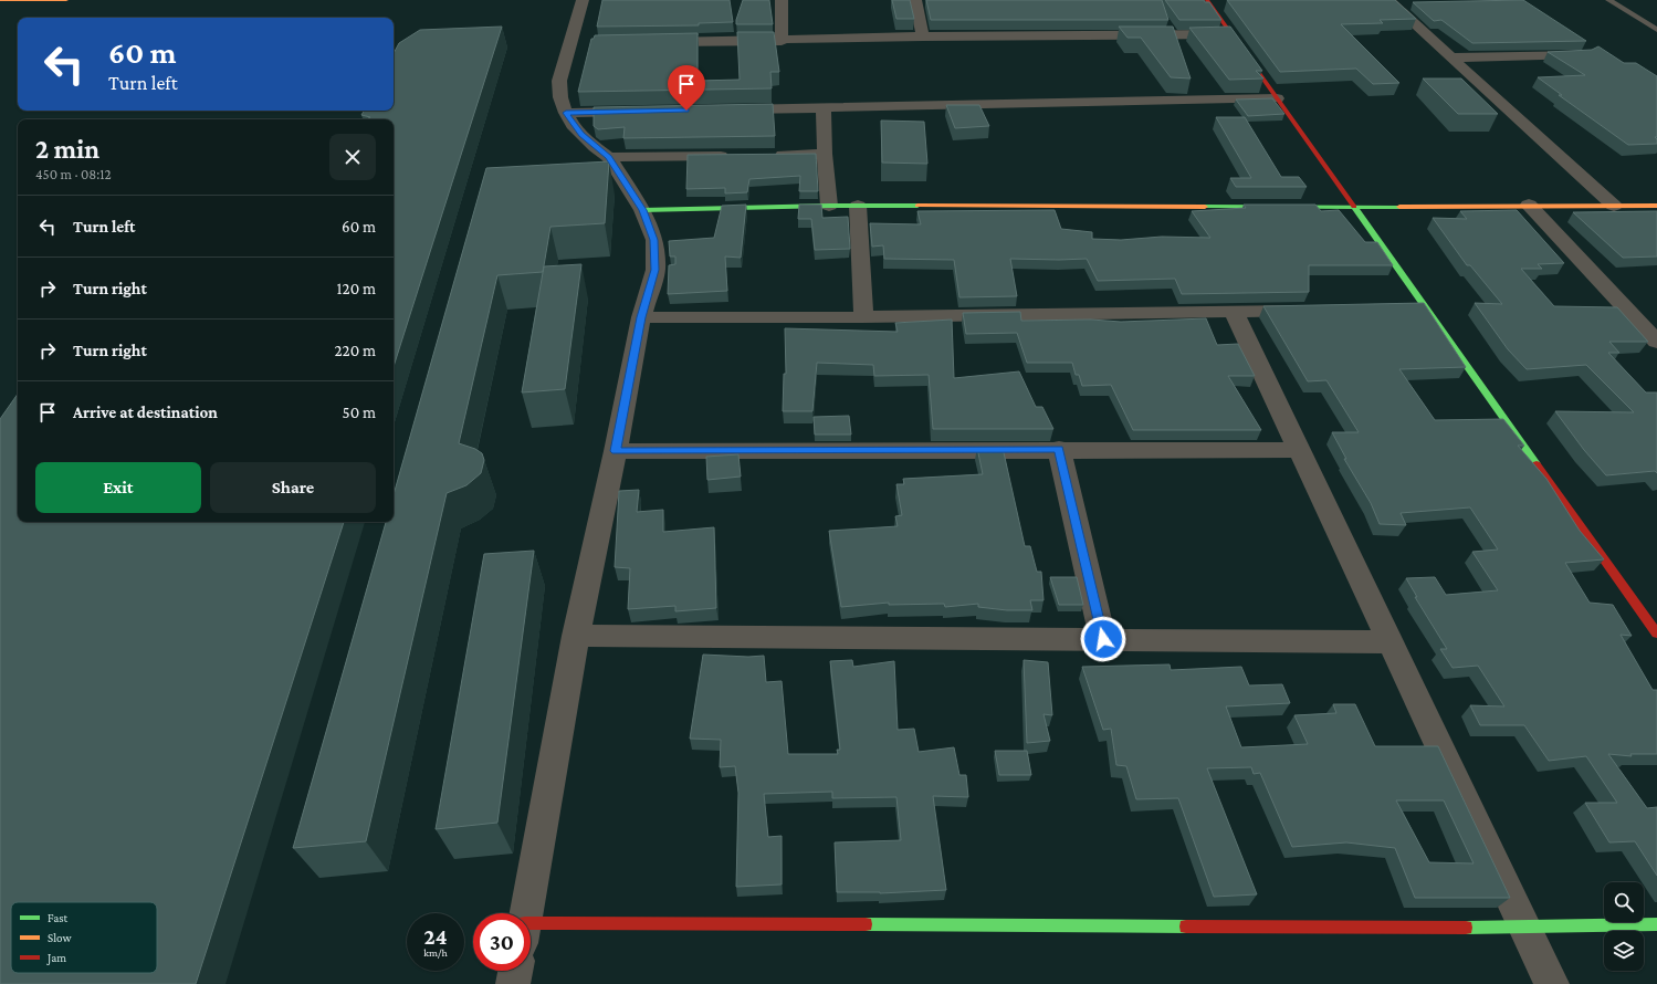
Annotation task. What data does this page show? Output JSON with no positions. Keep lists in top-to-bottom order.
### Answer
{
  "legend": ["Fast", "Slow", "Jam"],
  "page": {
    "turn": ["60 m", "Turn left"],
    "heading": ["2 min", "450 m · 08:12"],
    "list": [
      {
        "name": "Turn left",
        "value": "60 m"
      },
      {
        "name": "Turn right",
        "value": "120 m"
      },
      {
        "name": "Turn right",
        "value": "220 m"
      },
      {
        "name": "Arrive at destination",
        "value": "50 m"
      }
    ],
    "buttons": ["Exit", "Share"],
    "speed": "24 km/h",
    "limit": "30"
  }
}
